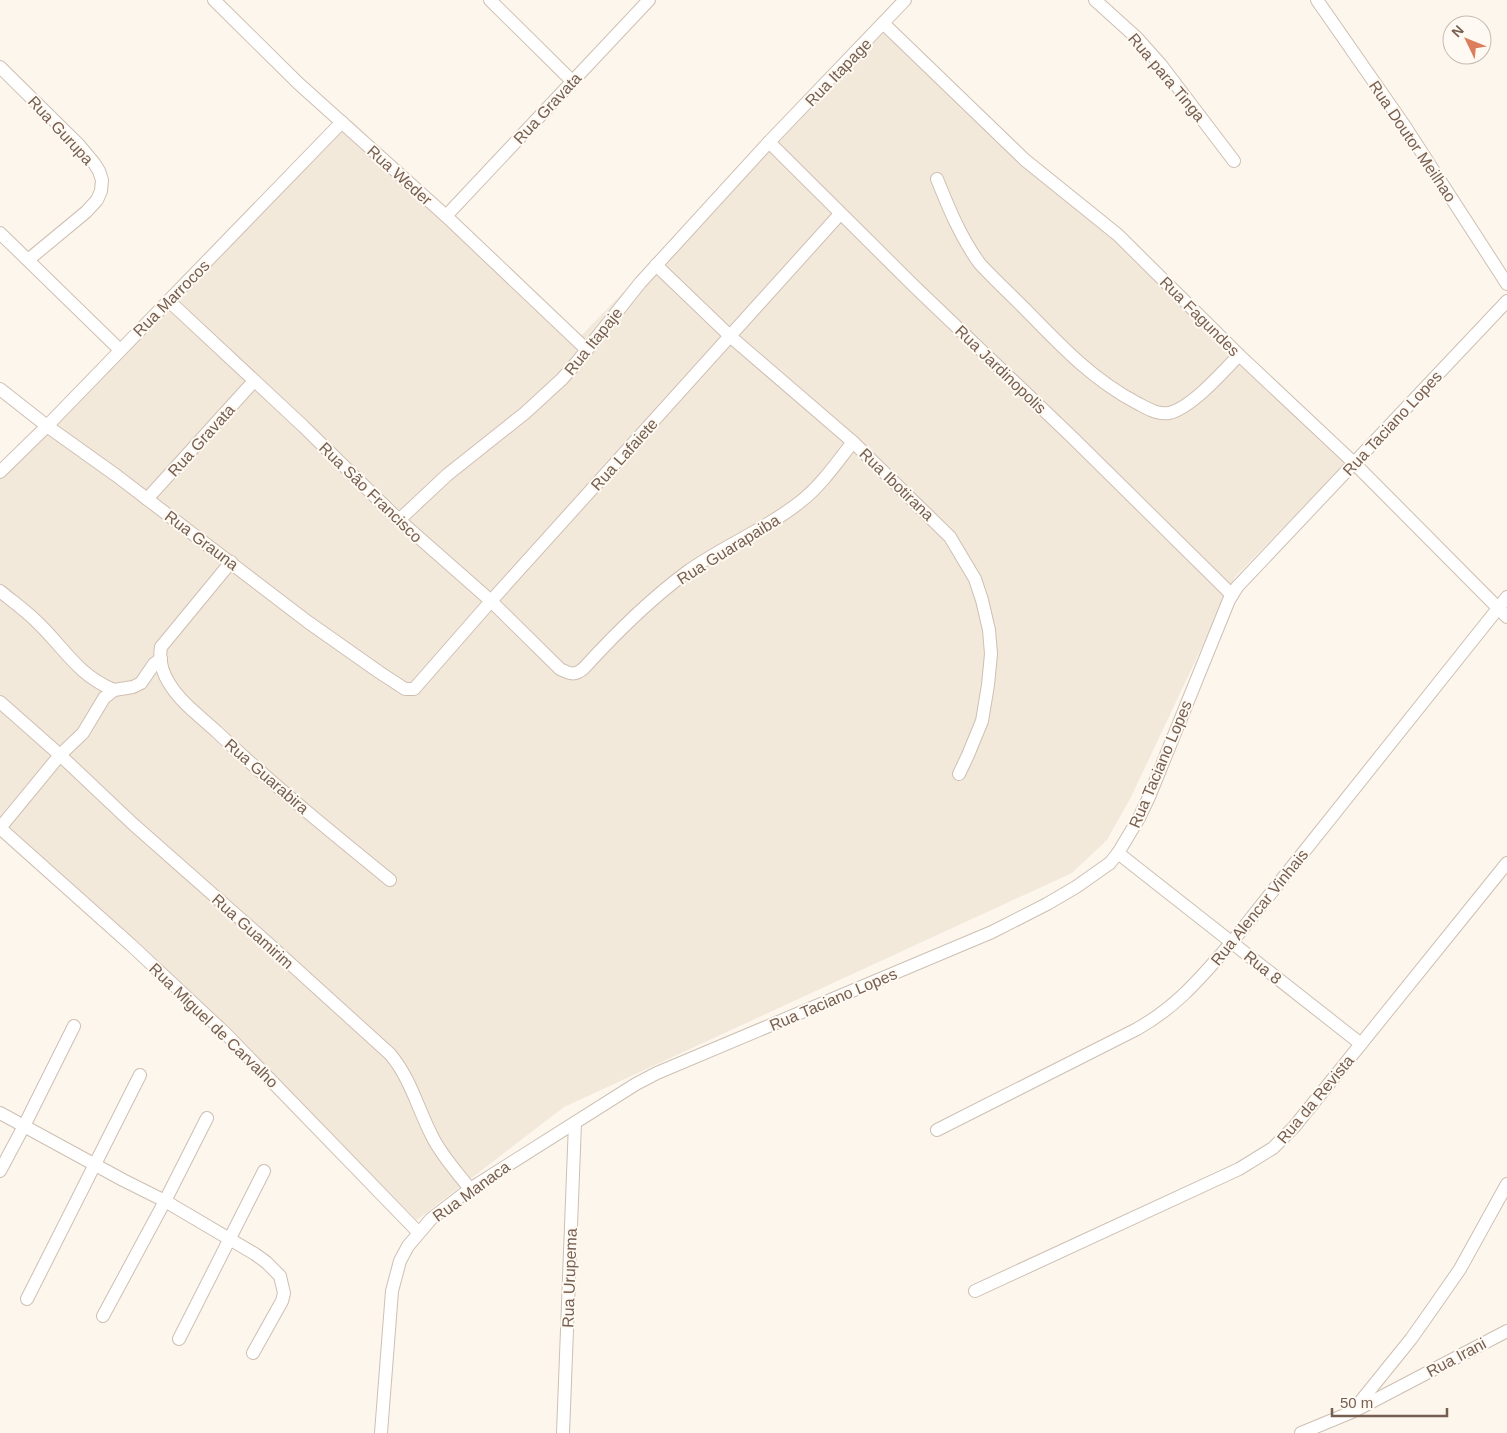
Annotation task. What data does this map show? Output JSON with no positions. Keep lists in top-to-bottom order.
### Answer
{
  "streets": {
    "street": [
      "Rua Itapage",
      "Rua para Tinga",
      "Rua Gravata",
      "Rua Gurupa",
      "Rua Doutor Meilhao",
      "Rua Weder",
      "Rua Marrocos",
      "Rua Fagundes",
      "Rua Itapaje",
      "Rua Jardinopolis",
      "Rua Taciano Lopes",
      "Rua Lafaiete",
      "Rua Ibotirana",
      "Rua São Francisco",
      "Rua Grauna",
      "Rua Guarapaiba",
      "Rua Guarabira",
      "Rua Alencar Vinhais",
      "Rua Guamirim",
      "Rua 8",
      "Rua Miguel de Carvalho",
      "Rua da Revista",
      "Rua Manaca",
      "Rua Urupema",
      "Rua Irani"
    ]
  },
  "crossings": [
    ["Rua Itapage", "Rua Fagundes"],
    ["Rua Itapage", "Rua Itapaje"],
    ["Rua Itapage", "Rua Jardinopolis"],
    ["Rua Gravata", "Rua Weder"],
    ["Rua Gravata", "Rua São Francisco"],
    ["Rua Gravata", "Rua Grauna"],
    ["Rua Weder", "Rua Marrocos"],
    ["Rua Weder", "Rua Itapaje"],
    ["Rua Marrocos", "Rua São Francisco"],
    ["Rua Marrocos", "Rua Grauna"],
    ["Rua Fagundes", "Rua Taciano Lopes"],
    ["Rua Fagundes", "Rua Alencar Vinhais"],
    ["Rua Itapaje", "Rua Jardinopolis"],
    ["Rua Itapaje", "Rua Ibotirana"],
    ["Rua Itapaje", "Rua São Francisco"],
    ["Rua Jardinopolis", "Rua Taciano Lopes"],
    ["Rua Jardinopolis", "Rua Lafaiete"],
    ["Rua Taciano Lopes", "Rua 8"],
    ["Rua Taciano Lopes", "Rua Manaca"],
    ["Rua Taciano Lopes", "Rua Urupema"],
    ["Rua Lafaiete", "Rua Ibotirana"],
    ["Rua Lafaiete", "Rua São Francisco"],
    ["Rua Lafaiete", "Rua Grauna"],
    ["Rua Ibotirana", "Rua Guarapaiba"],
    ["Rua São Francisco", "Rua Guarapaiba"],
    ["Rua Alencar Vinhais", "Rua 8"],
    ["Rua Guamirim", "Rua Manaca"],
    ["Rua 8", "Rua da Revista"],
    ["Rua Miguel de Carvalho", "Rua Manaca"],
    ["Rua Manaca", "Rua Urupema"]
  ],
  "scale_bar": "50 m",
  "north": "top left"
}
